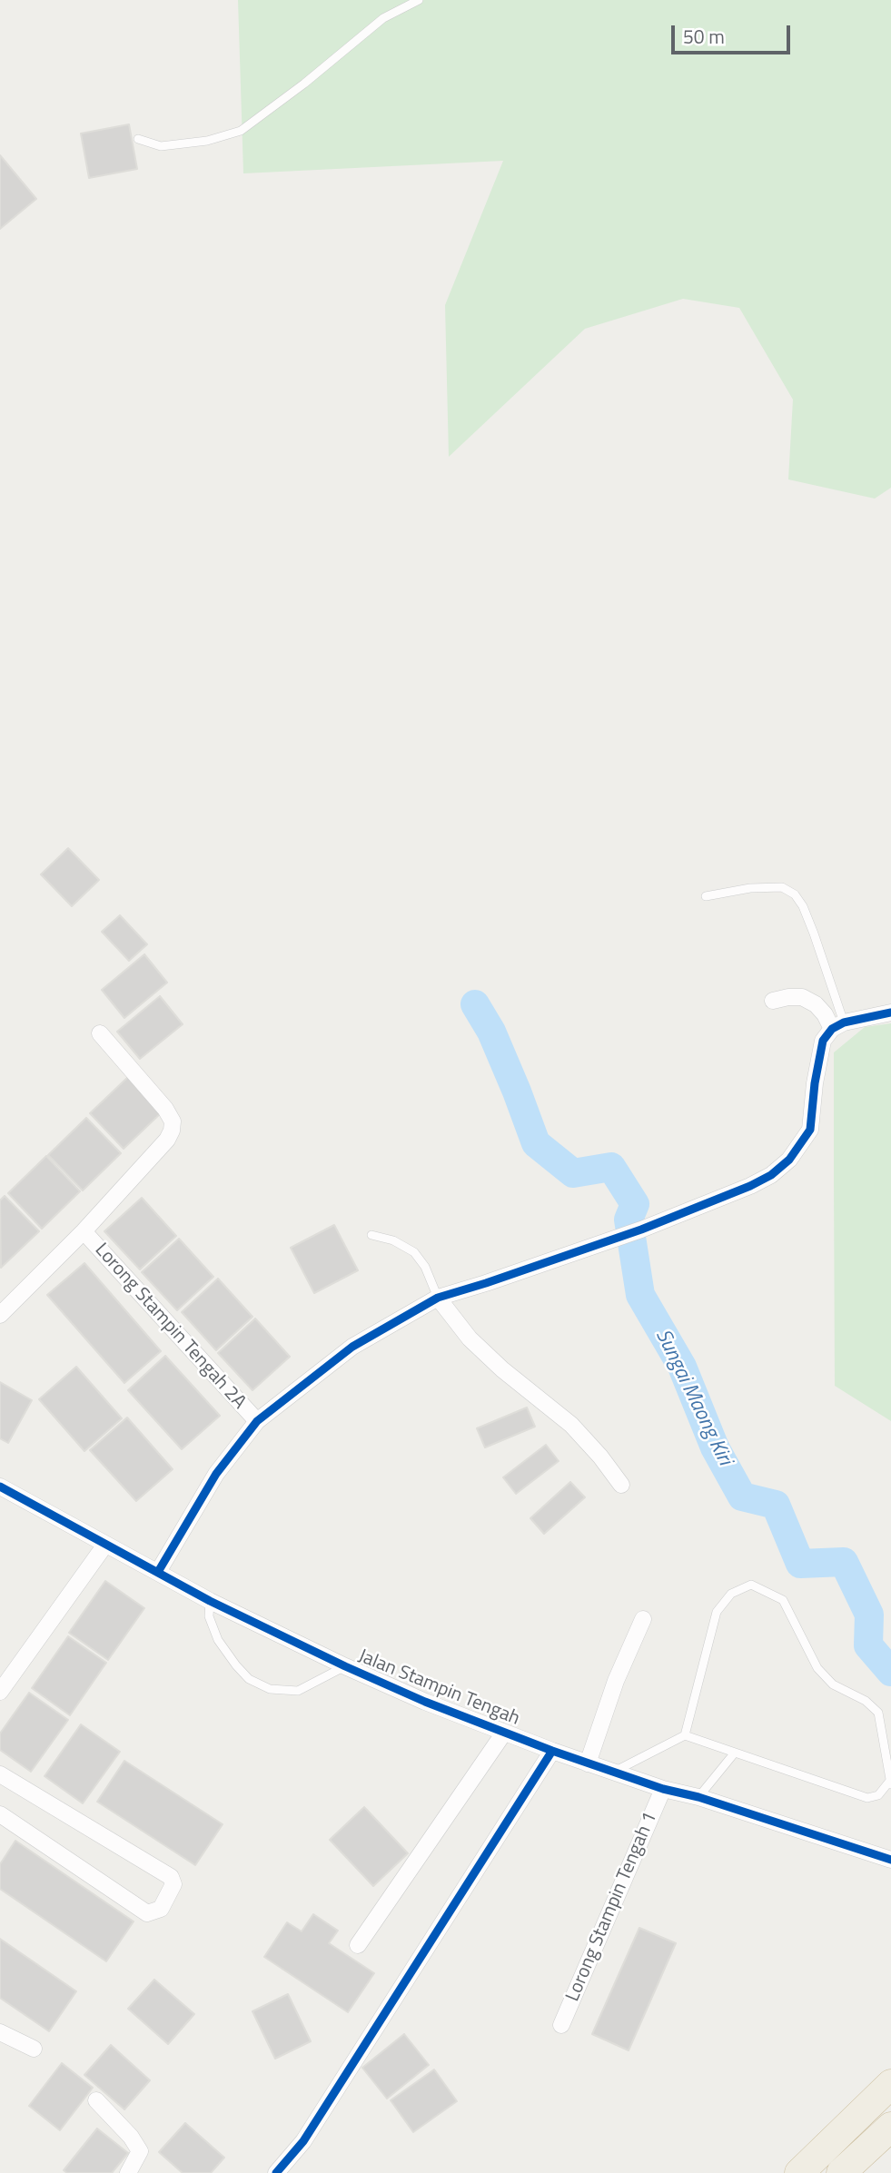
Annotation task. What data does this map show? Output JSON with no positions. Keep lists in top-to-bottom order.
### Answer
{
  "streets": {
    "street": ["Lorong Stampin Tengah 2A", "Jalan Stampin Tengah", "Lorong Stampin Tengah 1"]
  },
  "crossings": [
    ["Jalan Stampin Tengah", "Lorong Stampin Tengah 1"]
  ],
  "water": ["Sungai Maong Kiri"],
  "scale_bar": "50 m"
}
